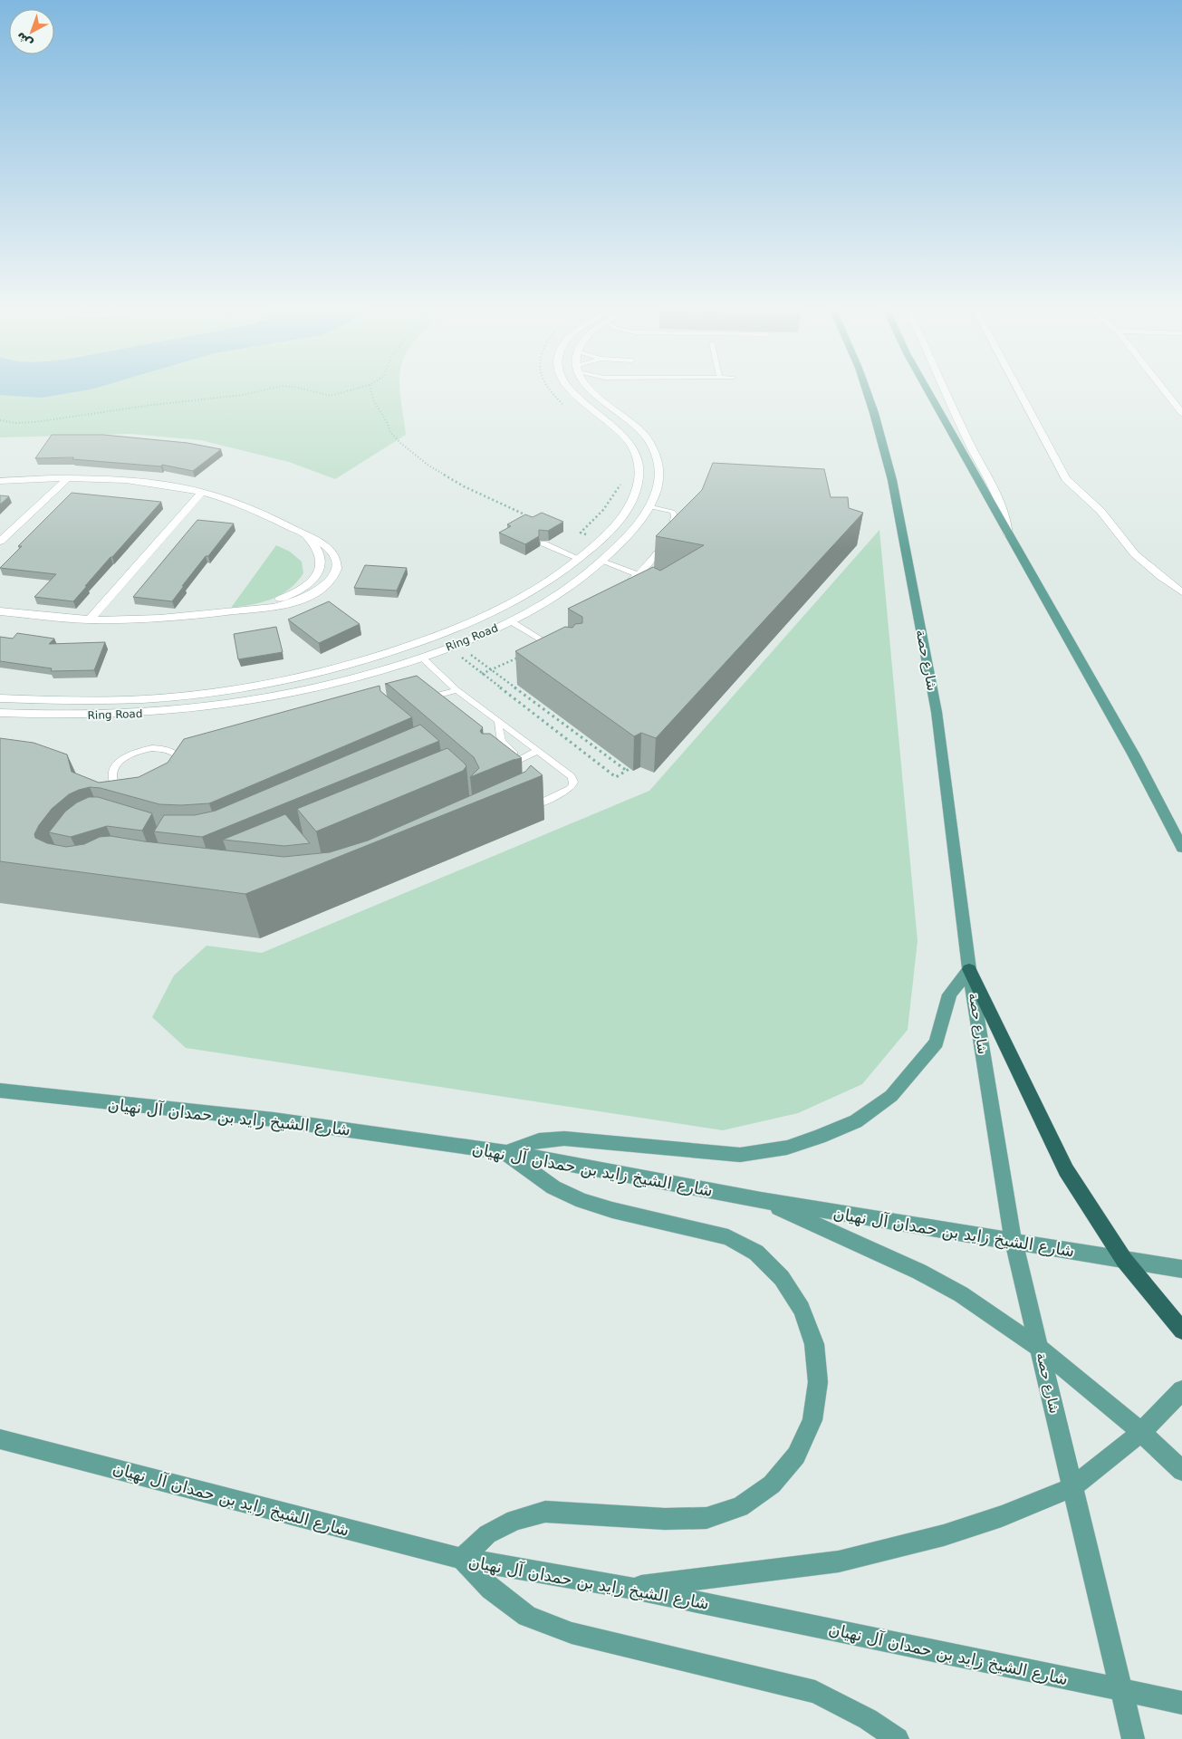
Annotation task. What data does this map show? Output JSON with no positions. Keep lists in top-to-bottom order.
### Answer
{
  "streets": {
    "main road": ["شارع حصة", "شارع الشيخ زايد بن حمدان آل نهيان"],
    "street": ["Ring Road"]
  },
  "crossings": [
    ["شارع حصة", "شارع الشيخ زايد بن حمدان آل نهيان"]
  ],
  "north": "bottom left"
}
